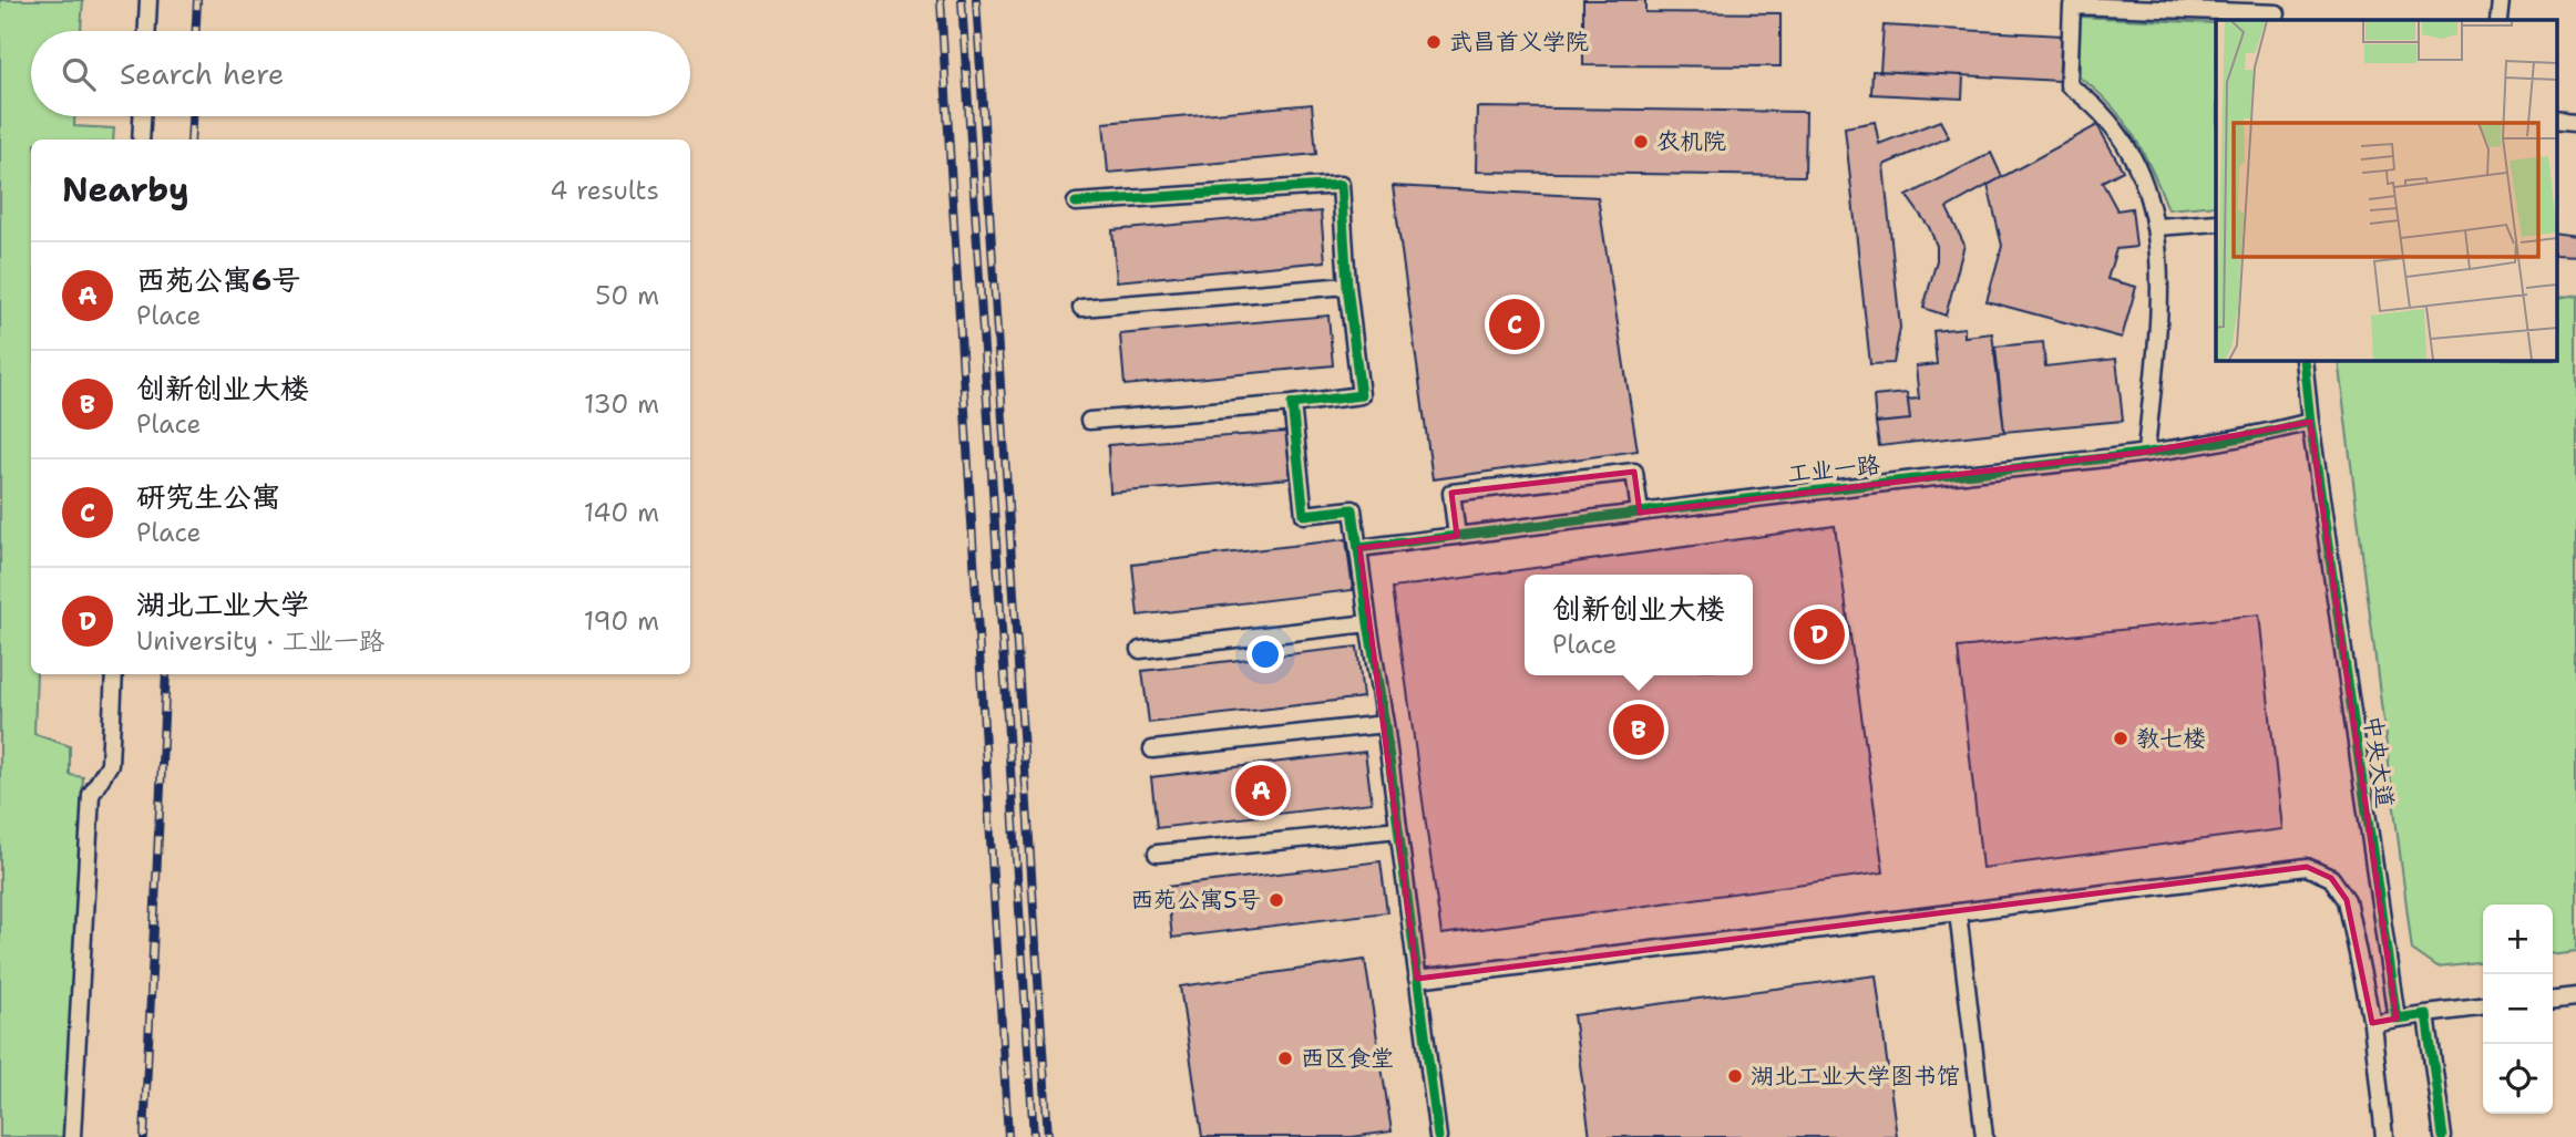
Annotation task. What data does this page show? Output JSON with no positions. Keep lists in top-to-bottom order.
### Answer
{
  "streets": {
    "street": ["工业一路", "中央大道"]
  },
  "crossings": [
    ["工业一路", "中央大道"]
  ],
  "places": [
    "武昌首义学院",
    "农机院",
    "教七楼",
    "西苑公寓5号",
    "西区食堂",
    "湖北工业大学图书馆"
  ],
  "page": {
    "search": "Search here",
    "heading": ["Nearby", "4 results"],
    "list": [
      {
        "mark": "A",
        "name": "西苑公寓6号",
        "note": "Place",
        "value": "50 m"
      },
      {
        "mark": "B",
        "name": "创新创业大楼",
        "note": "Place",
        "value": "130 m"
      },
      {
        "mark": "C",
        "name": "研究生公寓",
        "note": "Place",
        "value": "140 m"
      },
      {
        "mark": "D",
        "name": "湖北工业大学",
        "note": "University · 工业一路",
        "value": "190 m"
      }
    ],
    "pins": [
      "C",
      "D",
      "B",
      "A"
    ],
    "popup": ["创新创业大楼", "Place"],
    "map_buttons": ["+", "−"]
  }
}
